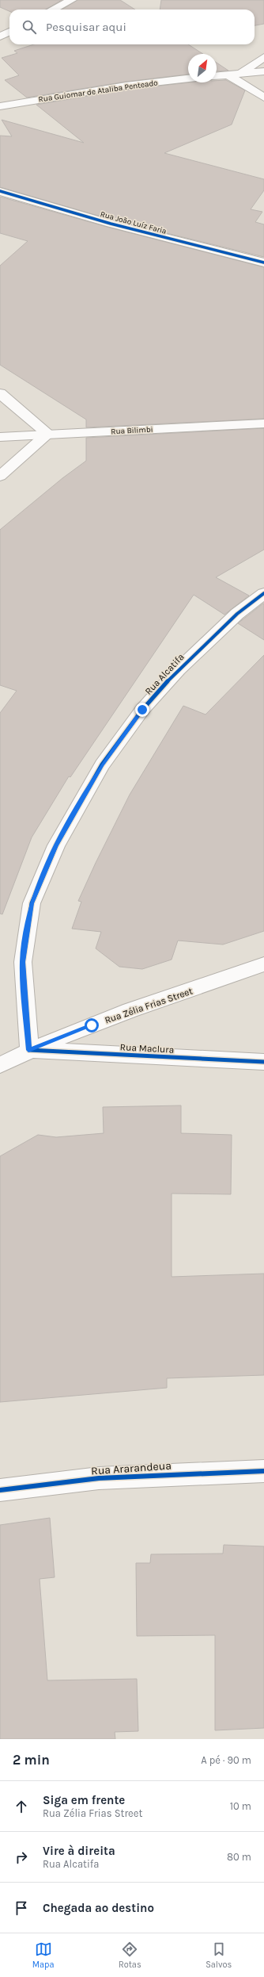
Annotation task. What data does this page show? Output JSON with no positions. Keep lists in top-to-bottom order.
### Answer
{
  "streets": {
    "street": [
      "Rua Guiomar de Ataliba Penteado",
      "Rua João Luíz Faria",
      "Rua Bilimbi",
      "Rua Alcatifa",
      "Rua Zélia Frias Street",
      "Rua Maclura",
      "Rua Ararandeua"
    ]
  },
  "crossings": [
    ["Rua Alcatifa", "Rua Zélia Frias Street"],
    ["Rua Alcatifa", "Rua Maclura"],
    ["Rua Zélia Frias Street", "Rua Maclura"]
  ],
  "north": "top right",
  "page": {
    "search": "Pesquisar aqui",
    "heading": ["2 min", "A pé · 90 m"],
    "list": [
      ["Siga em frente", "Rua Zélia Frias Street", "10 m"],
      ["Vire à direita", "Rua Alcatifa", "80 m"],
      "Chegada ao destino"
    ],
    "nav": ["Mapa", "Rotas", "Salvos"]
  }
}
